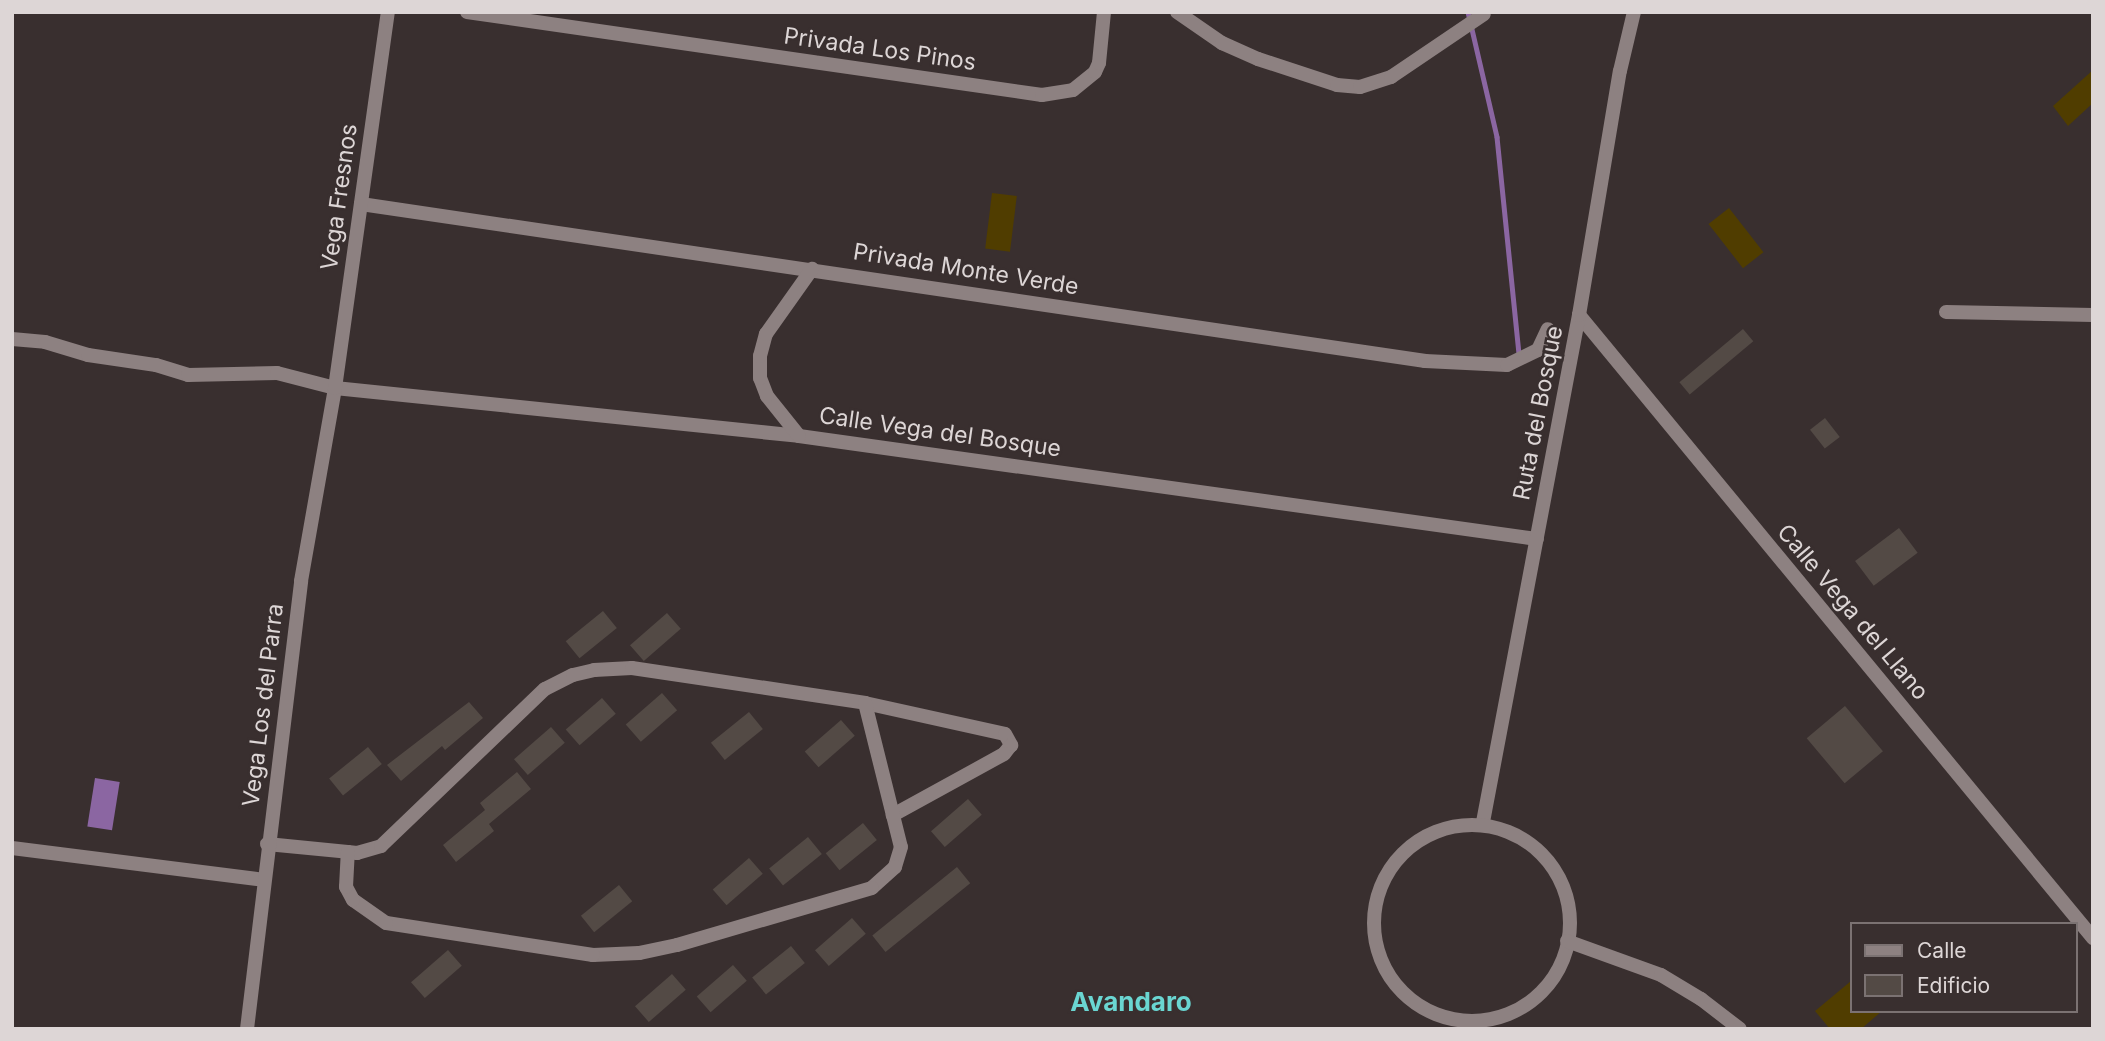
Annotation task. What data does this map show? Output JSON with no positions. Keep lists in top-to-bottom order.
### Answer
{
  "streets": {
    "street": [
      "Privada Los Pinos",
      "Vega Fresnos",
      "Privada Monte Verde",
      "Ruta del Bosque",
      "Calle Vega del Bosque",
      "Calle Vega del Llano",
      "Vega Los del Parra"
    ]
  },
  "crossings": [
    ["Vega Fresnos", "Privada Monte Verde"],
    ["Vega Fresnos", "Calle Vega del Bosque"],
    ["Vega Fresnos", "Vega Los del Parra"],
    ["Ruta del Bosque", "Calle Vega del Bosque"],
    ["Ruta del Bosque", "Calle Vega del Llano"],
    ["Calle Vega del Bosque", "Vega Los del Parra"]
  ],
  "districts": ["Avandaro"],
  "legend": ["Calle", "Edificio"]
}
